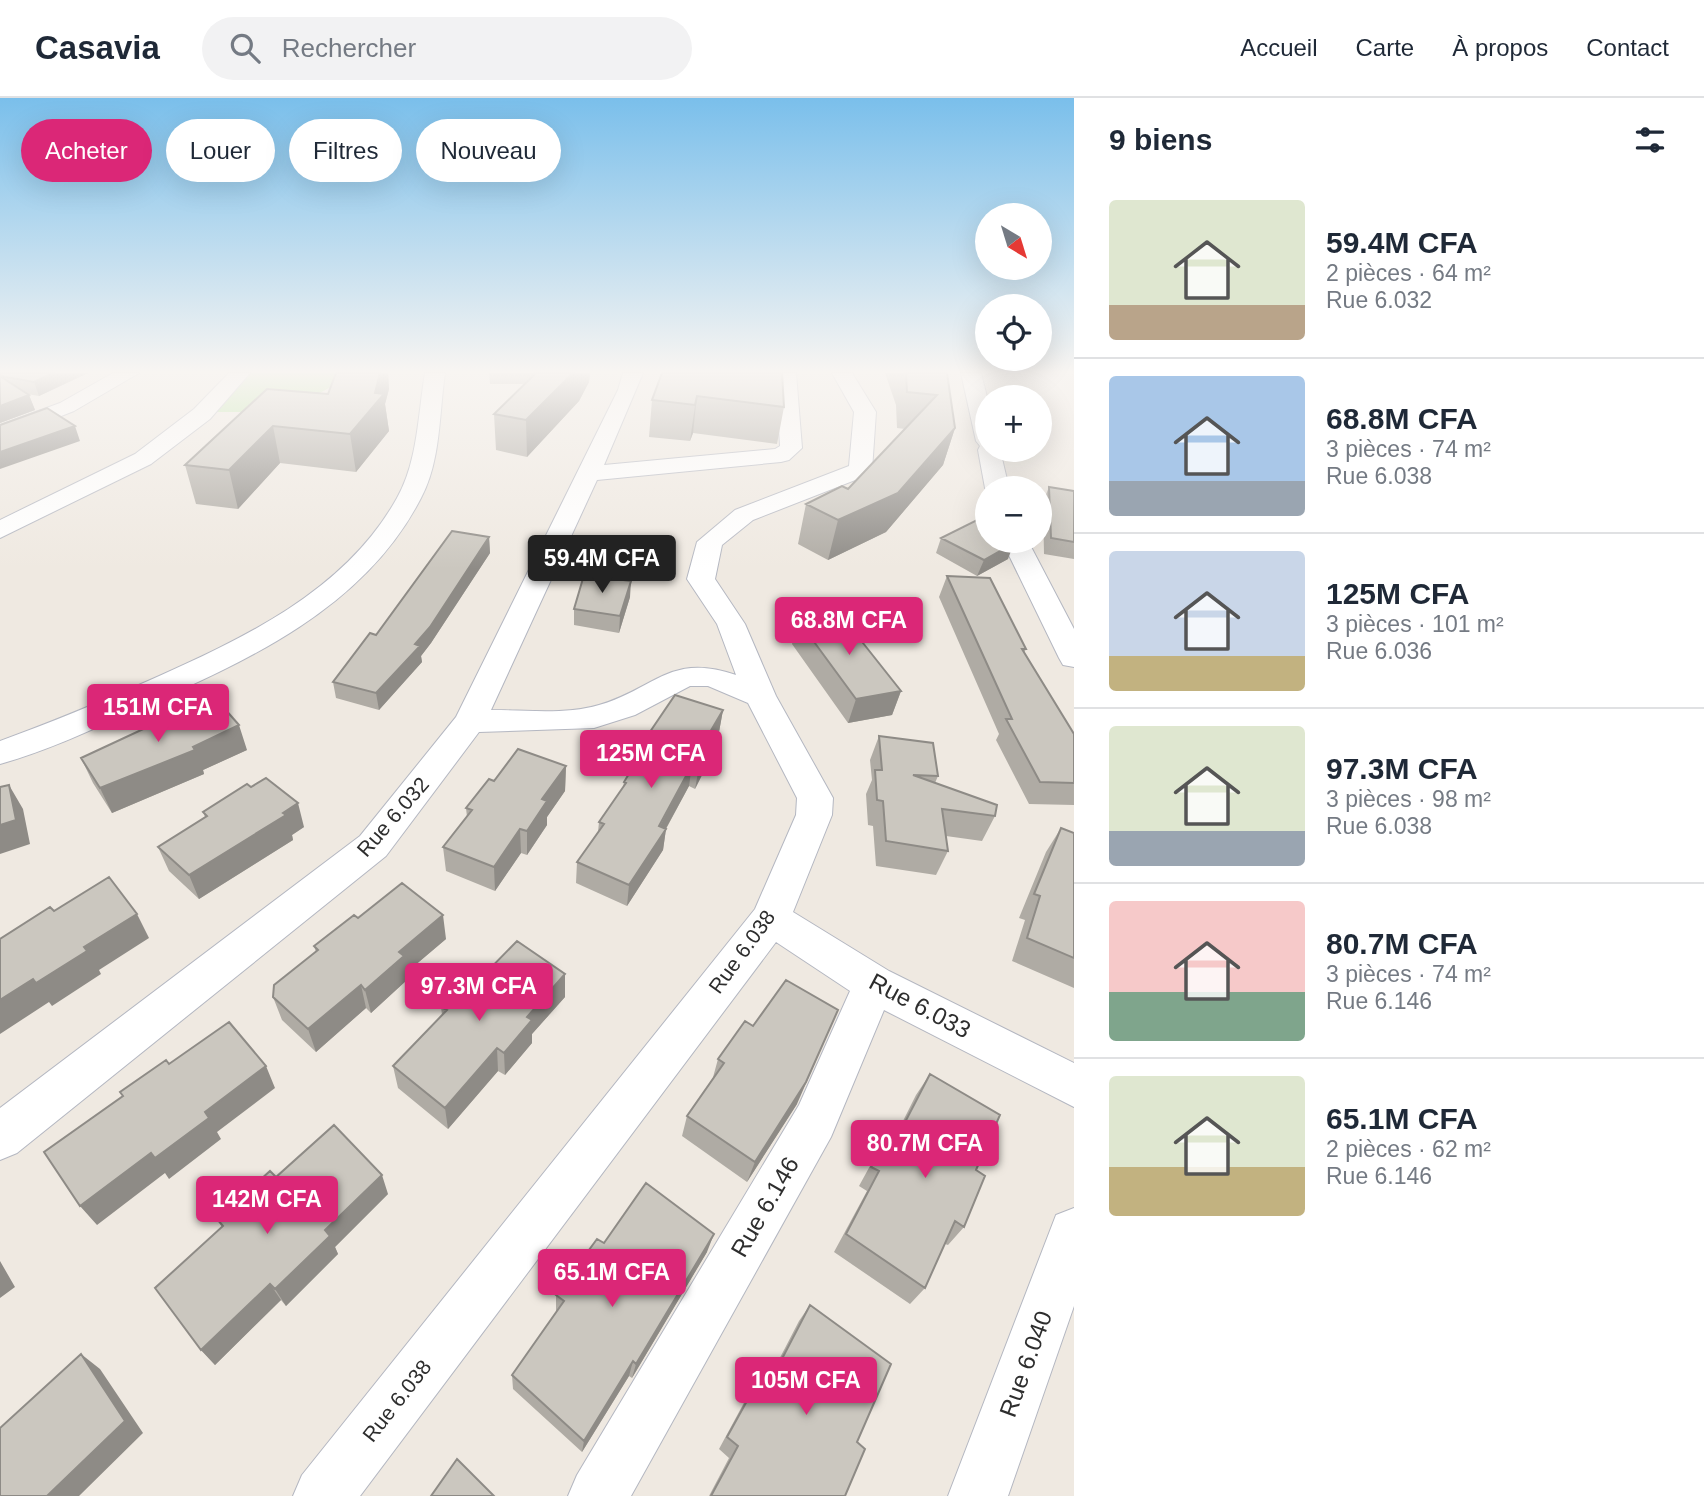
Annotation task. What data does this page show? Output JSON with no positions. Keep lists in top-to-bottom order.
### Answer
{
  "streets": {
    "street": [
      "Rue 6.032",
      "Rue 6.038",
      "Rue 6.033",
      "Rue 6.146",
      "Rue 6.040"
    ]
  },
  "crossings": [
    ["Rue 6.038", "Rue 6.033"],
    ["Rue 6.033", "Rue 6.146"]
  ],
  "north": "bottom right",
  "page": {
    "header": "Casavia",
    "search": "Rechercher",
    "nav": [
      "Accueil",
      "Carte",
      "À propos",
      "Contact"
    ],
    "heading": "9 biens",
    "chip": [
      "Acheter",
      "Louer",
      "Filtres",
      "Nouveau"
    ],
    "list": [
      {
        "name": "59.4M CFA",
        "note": "2 pièces · 64 m² · Rue 6.032"
      },
      {
        "name": "68.8M CFA",
        "note": "3 pièces · 74 m² · Rue 6.038"
      },
      {
        "name": "125M CFA",
        "note": "3 pièces · 101 m² · Rue 6.036"
      },
      {
        "name": "97.3M CFA",
        "note": "3 pièces · 98 m² · Rue 6.038"
      },
      {
        "name": "80.7M CFA",
        "note": "3 pièces · 74 m² · Rue 6.146"
      },
      {
        "name": "65.1M CFA",
        "note": "2 pièces · 62 m² · Rue 6.146"
      }
    ],
    "map_buttons": ["+", "−"],
    "price": [
      "59.4M CFA",
      "68.8M CFA",
      "151M CFA",
      "125M CFA",
      "97.3M CFA",
      "80.7M CFA",
      "142M CFA",
      "65.1M CFA",
      "105M CFA"
    ]
  }
}
